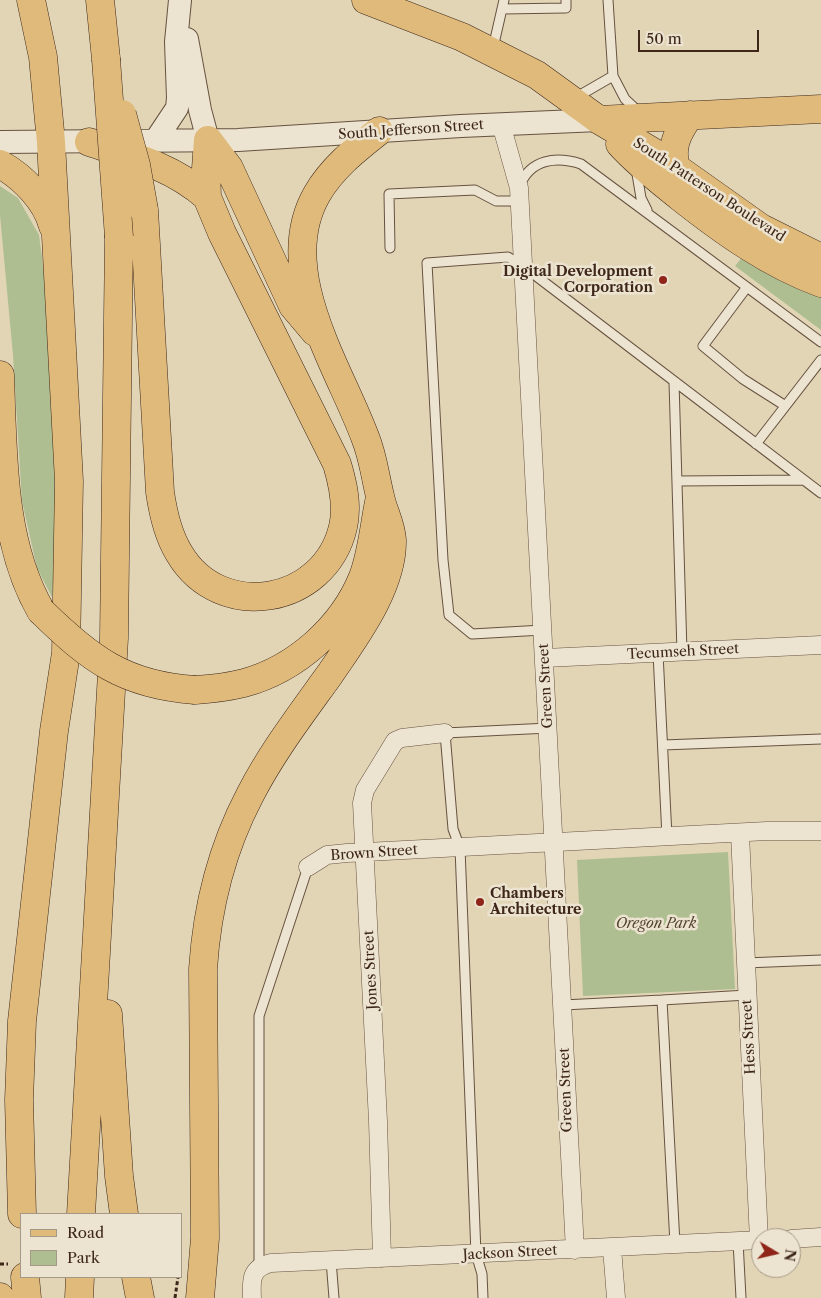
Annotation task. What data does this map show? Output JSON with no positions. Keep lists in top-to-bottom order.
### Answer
{
  "streets": {
    "main road": ["South Jefferson Street", "South Patterson Boulevard"],
    "street": [
      "Tecumseh Street",
      "Green Street",
      "Brown Street",
      "Jones Street",
      "Hess Street",
      "Jackson Street"
    ]
  },
  "crossings": [
    ["South Jefferson Street", "South Patterson Boulevard"],
    ["South Jefferson Street", "Green Street"],
    ["Tecumseh Street", "Green Street"],
    ["Green Street", "Brown Street"],
    ["Green Street", "Jackson Street"],
    ["Brown Street", "Jones Street"],
    ["Brown Street", "Hess Street"],
    ["Brown Street", "Jackson Street"],
    ["Jones Street", "Jackson Street"]
  ],
  "parks": ["Oregon Park"],
  "places": ["Digital Development Corporation", "Chambers Architecture"],
  "legend": ["Road", "Park"],
  "scale_bar": "50 m",
  "north": "right"
}
